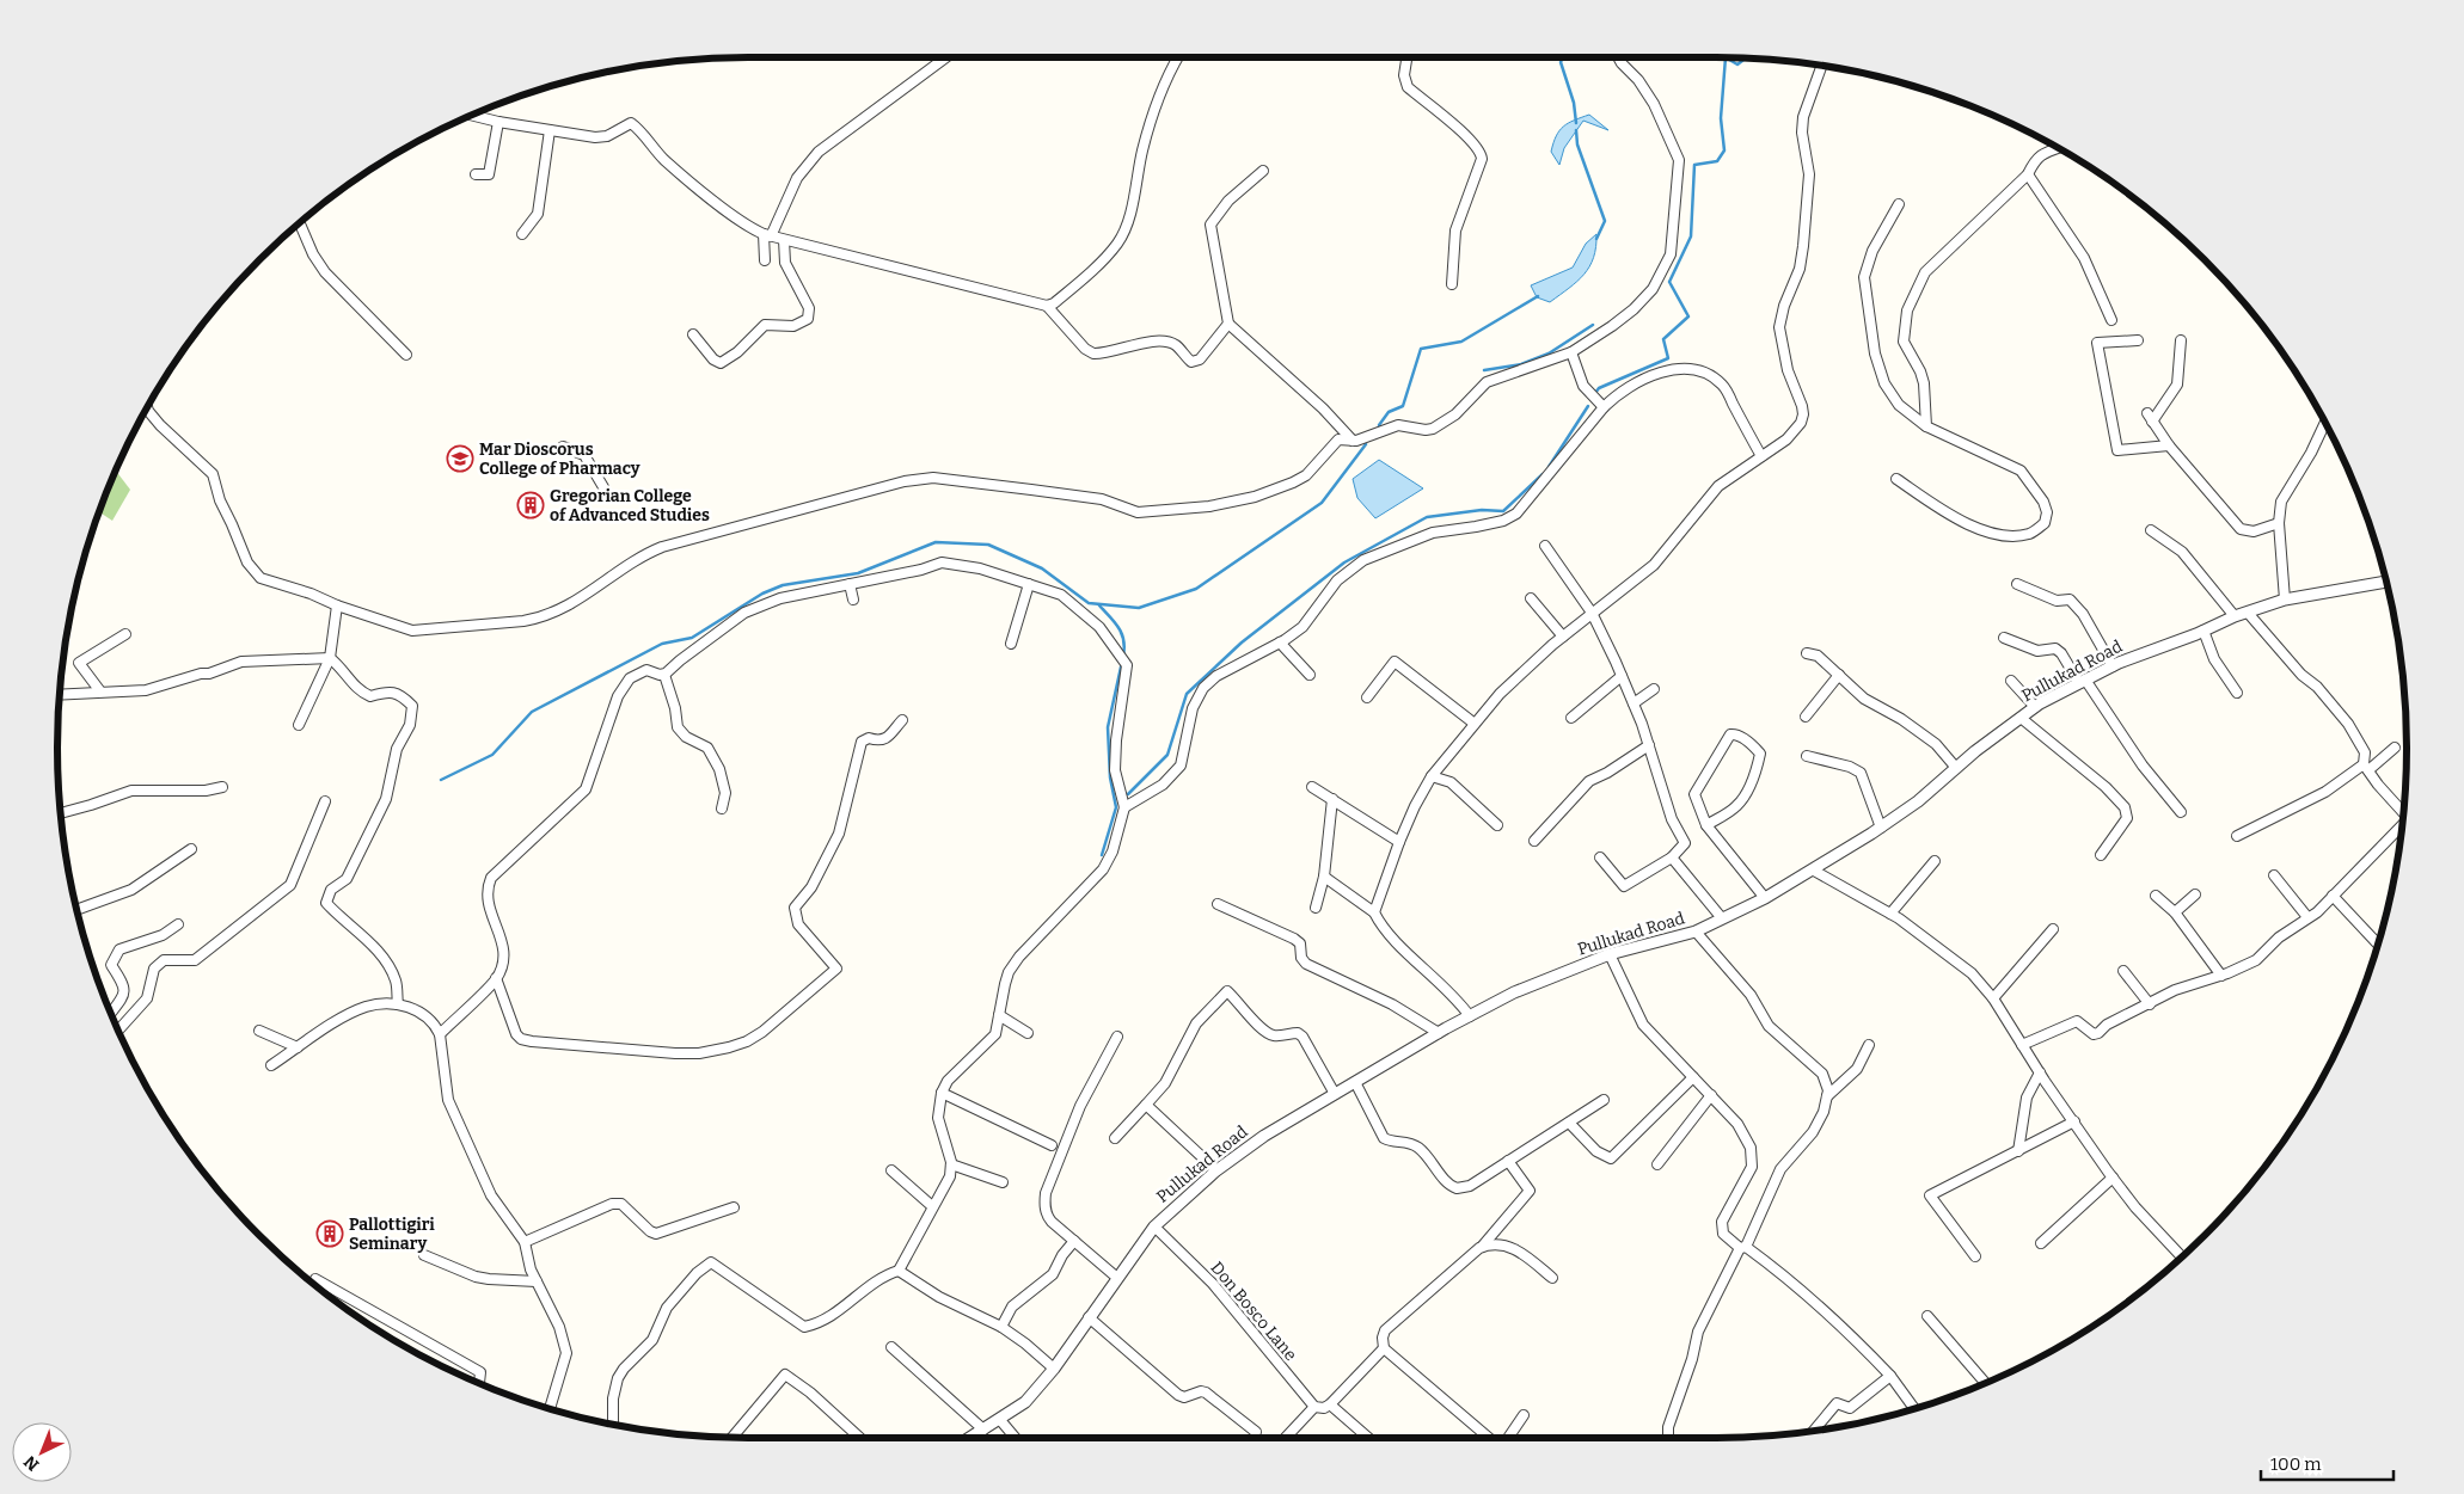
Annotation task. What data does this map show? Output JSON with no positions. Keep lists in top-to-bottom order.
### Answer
{
  "streets": {
    "street": ["Pullukad Road", "Don Bosco Lane"]
  },
  "crossings": [
    ["Pullukad Road", "Don Bosco Lane"]
  ],
  "places": {
    "school or university": ["Mar Dioscorus College of Pharmacy"],
    "building": ["Gregorian College of Advanced Studies", "Pallottigiri Seminary"]
  },
  "scale_bar": "100 m",
  "north": "bottom left"
}
